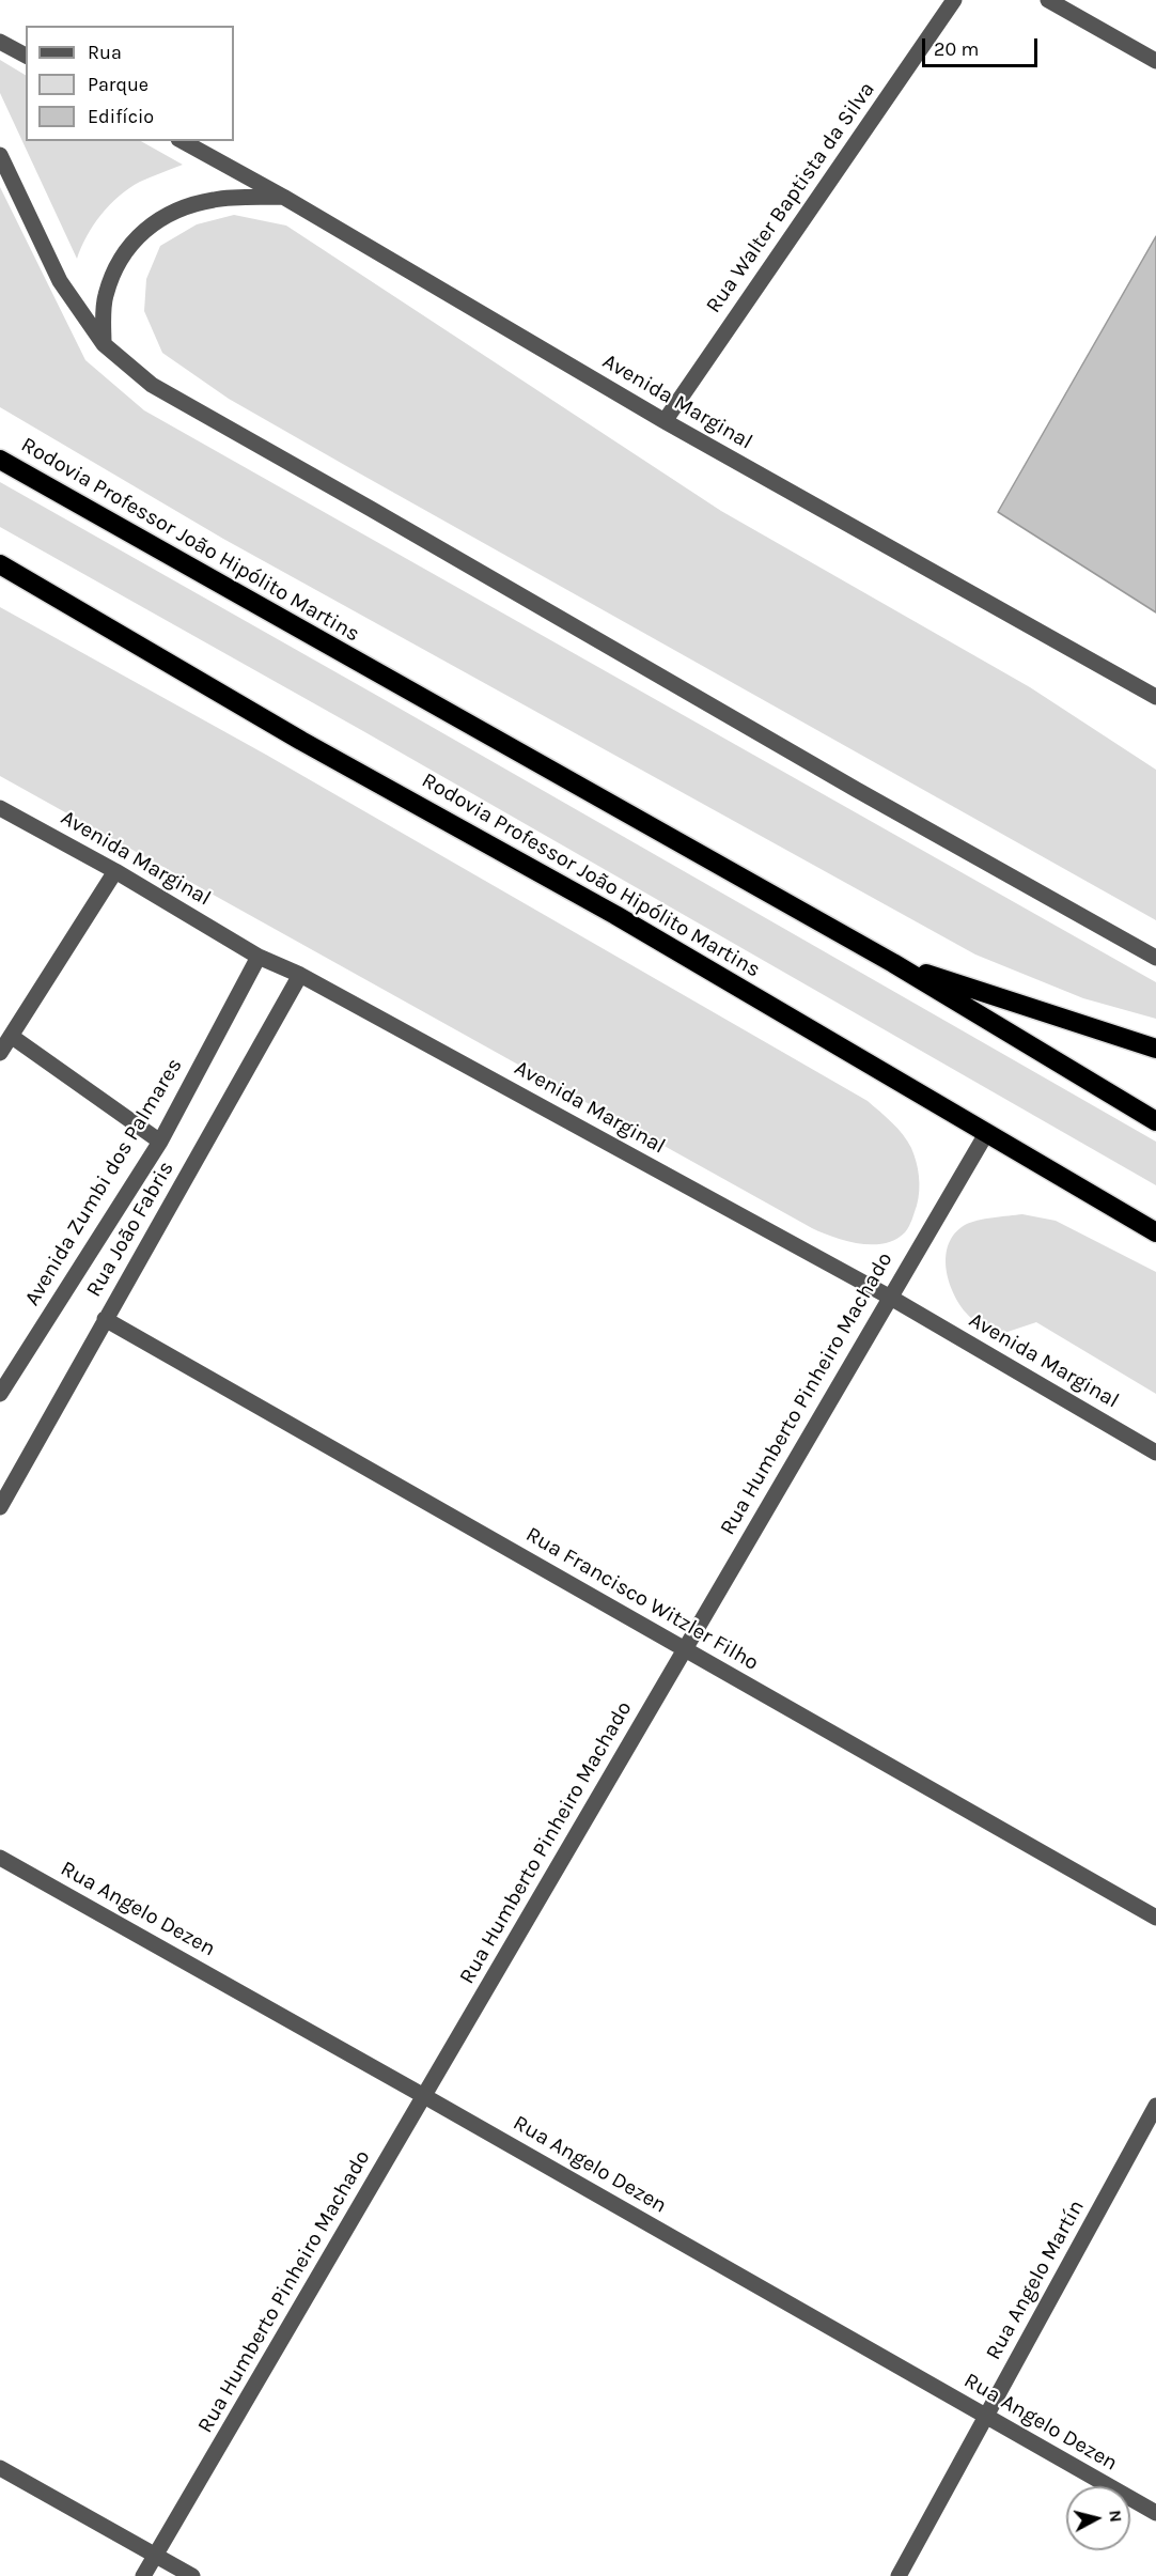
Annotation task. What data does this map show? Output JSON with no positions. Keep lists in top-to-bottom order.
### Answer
{
  "streets": {
    "highway": ["Rodovia Professor João Hipólito Martins"],
    "street": [
      "Rua Walter Baptista da Silva",
      "Avenida Marginal",
      "Avenida Zumbi dos Palmares",
      "Rua João Fabris",
      "Rua Humberto Pinheiro Machado",
      "Rua Francisco Witzler Filho",
      "Rua Angelo Dezen",
      "Rua Angelo Martín"
    ]
  },
  "crossings": [
    ["Rua Walter Baptista da Silva", "Avenida Marginal"],
    ["Avenida Marginal", "Avenida Zumbi dos Palmares"],
    ["Avenida Marginal", "Rua João Fabris"],
    ["Avenida Marginal", "Rua Humberto Pinheiro Machado"],
    ["Rodovia Professor João Hipólito Martins", "Rua Humberto Pinheiro Machado"],
    ["Rua João Fabris", "Rua Francisco Witzler Filho"],
    ["Rua Humberto Pinheiro Machado", "Rua Francisco Witzler Filho"],
    ["Rua Humberto Pinheiro Machado", "Rua Angelo Dezen"],
    ["Rua Angelo Dezen", "Rua Angelo Martín"]
  ],
  "legend": ["Rua", "Parque", "Edifício"],
  "scale_bar": "20 m",
  "north": "right"
}
